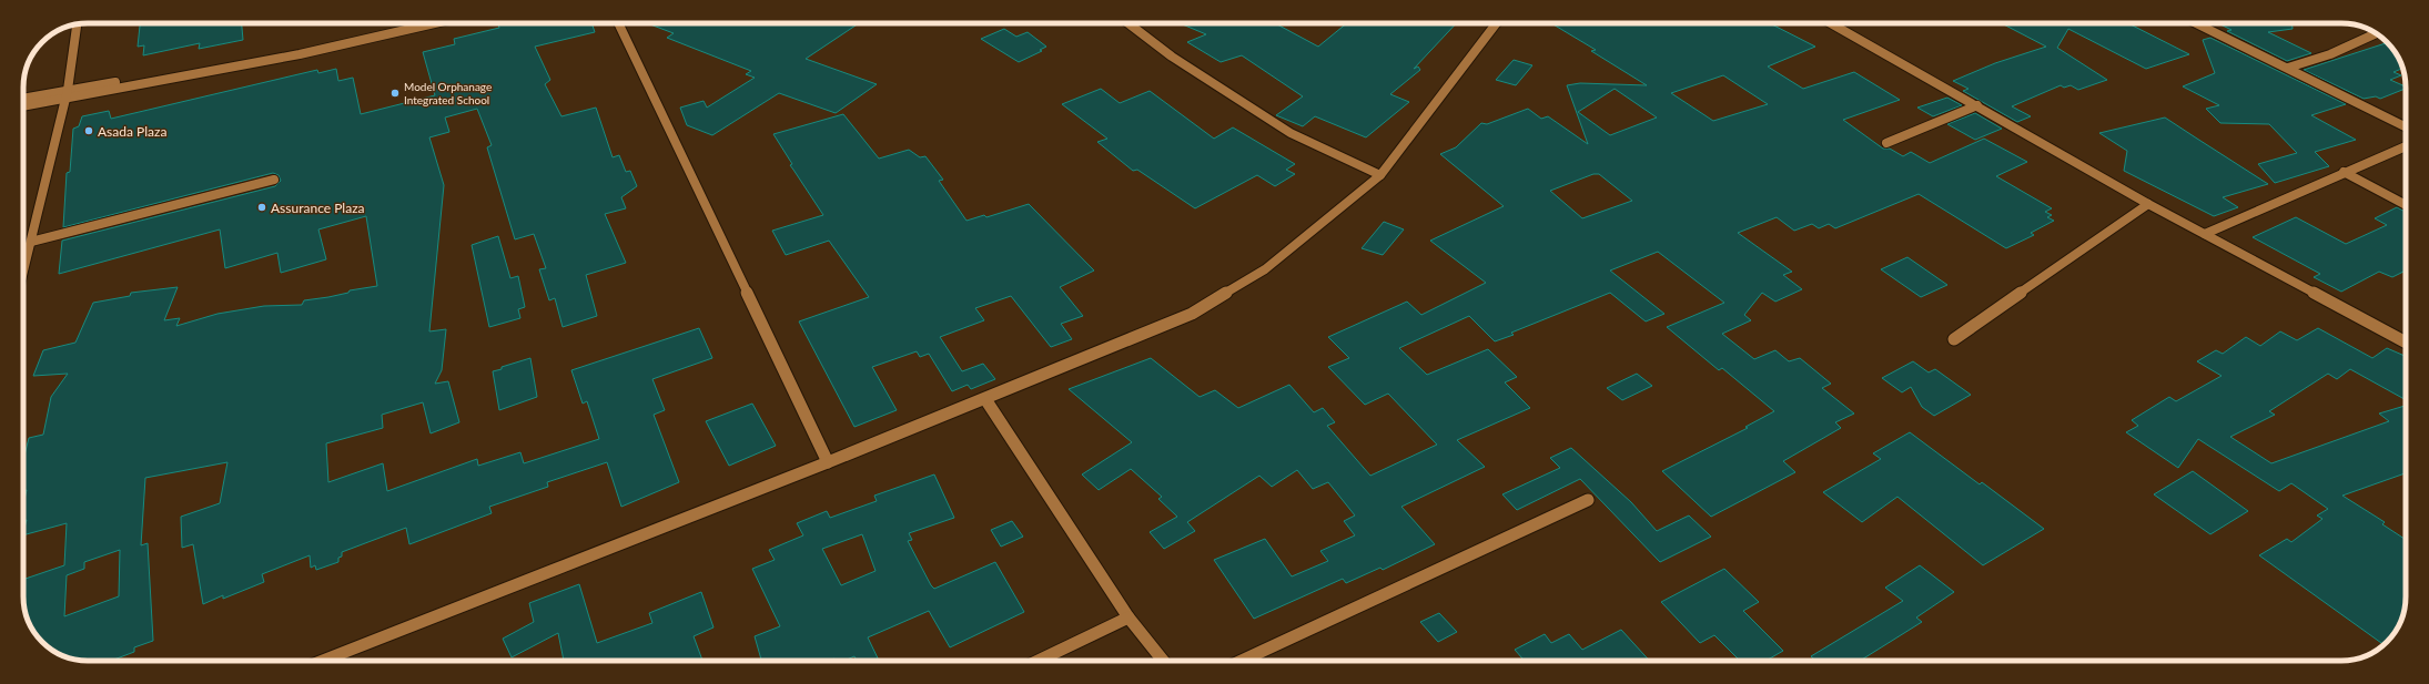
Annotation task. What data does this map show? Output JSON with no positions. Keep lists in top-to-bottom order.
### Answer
{
  "places": ["Model Orphanage Integrated School", "Asada Plaza", "Assurance Plaza"]
}
